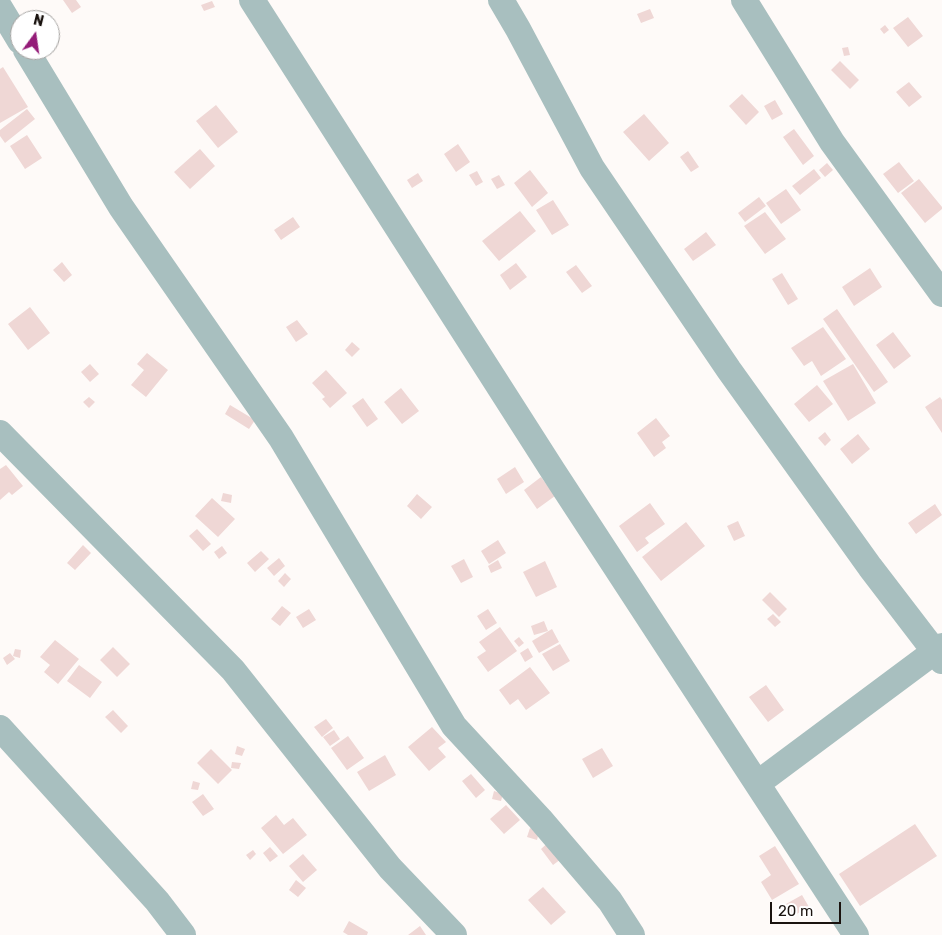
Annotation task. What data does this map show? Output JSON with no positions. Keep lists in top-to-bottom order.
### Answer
{
  "scale_bar": "20 m",
  "north": "top"
}
